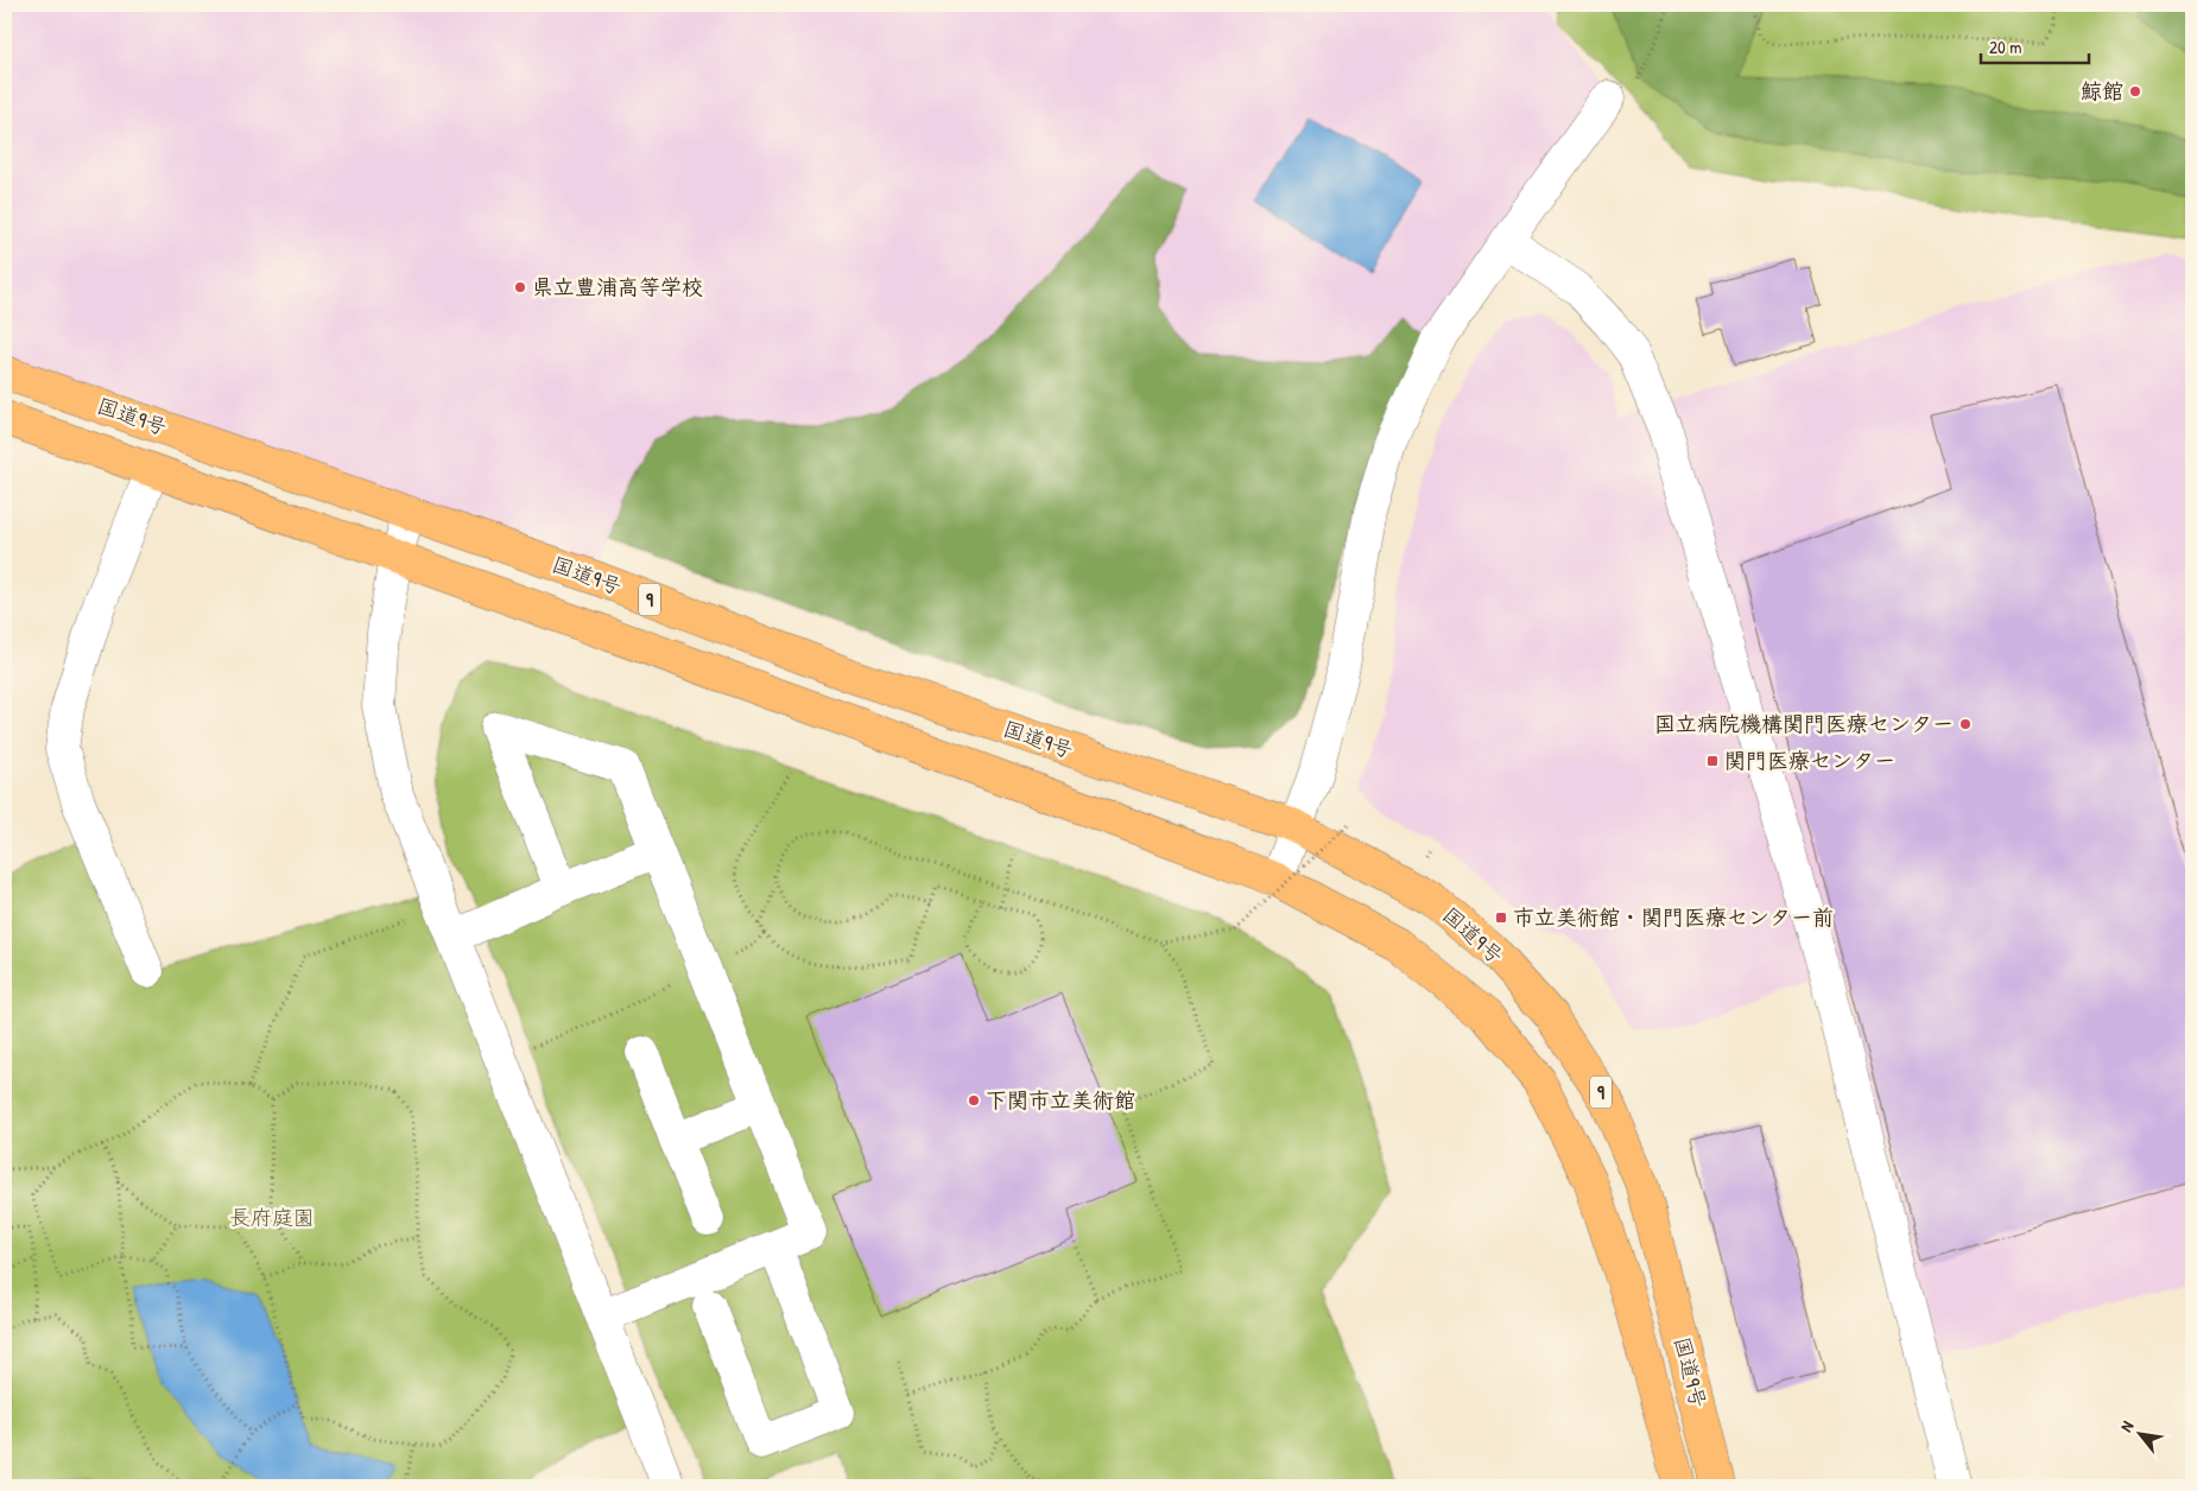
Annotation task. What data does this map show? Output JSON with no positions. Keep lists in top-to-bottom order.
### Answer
{
  "streets": {
    "highway": ["国道9号", "9"]
  },
  "parks": ["長府庭園"],
  "places": {
    "other": [
      "鯨館",
      "県立豊浦高等学校",
      "国立病院機構関門医療センター",
      "下関市立美術館"
    ],
    "transit": ["関門医療センター", "市立美術館・関門医療センター前"]
  },
  "scale_bar": "20 m",
  "north": "top left"
}
